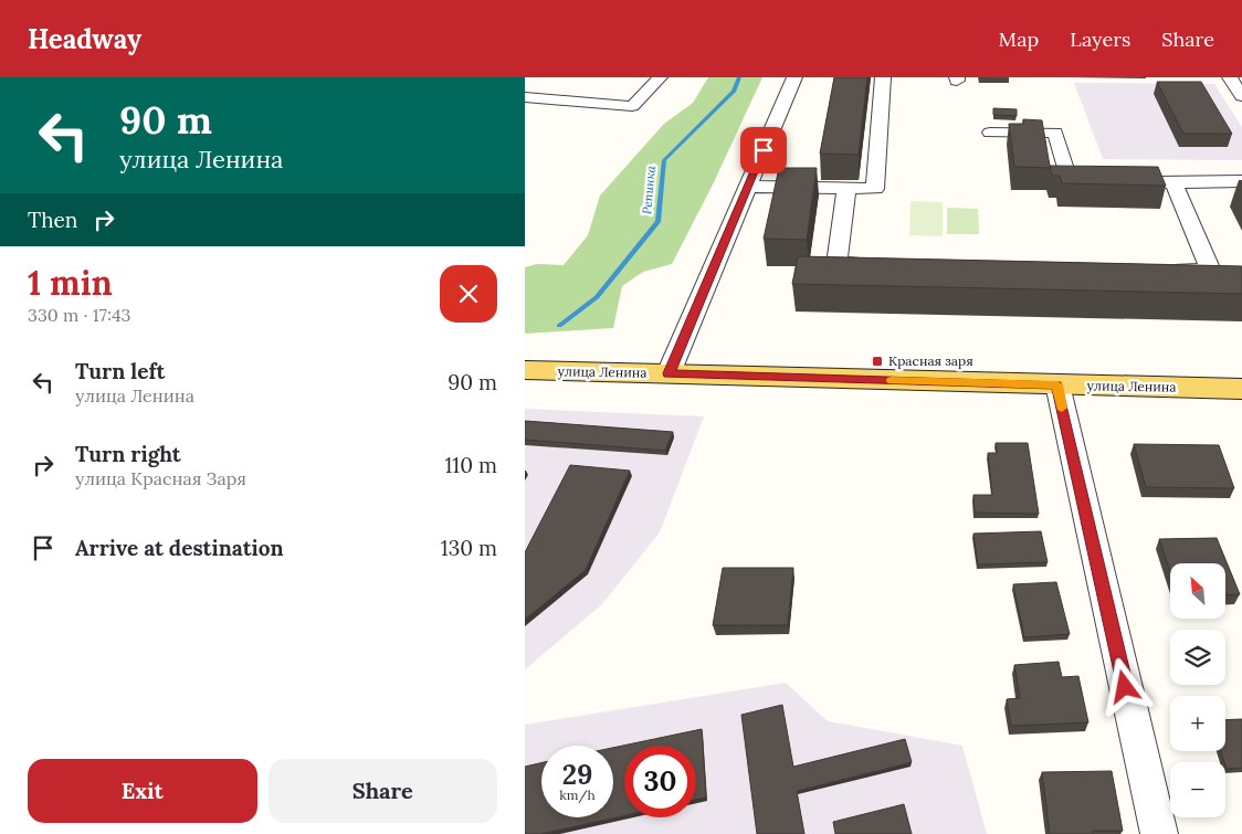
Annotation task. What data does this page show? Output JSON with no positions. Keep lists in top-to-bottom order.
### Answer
{
  "streets": {
    "main road": ["улица Ленина"]
  },
  "water": ["Репинка"],
  "places": {
    "transit": ["Красная заря"]
  },
  "north": "top left",
  "page": {
    "header": "Headway",
    "nav": ["Map", "Layers", "Share"],
    "turn": ["90 m", "улица Ленина"],
    "then": "Then",
    "heading": ["1 min", "330 m · 17:43"],
    "list": [
      {
        "name": "Turn left",
        "note": "улица Ленина",
        "value": "90 m"
      },
      {
        "name": "Turn right",
        "note": "улица Красная Заря",
        "value": "110 m"
      },
      {
        "name": "Arrive at destination",
        "value": "130 m"
      }
    ],
    "map_buttons": ["+", "−"],
    "speed": "29 km/h",
    "limit": "30",
    "buttons": ["Exit", "Share"]
  }
}
